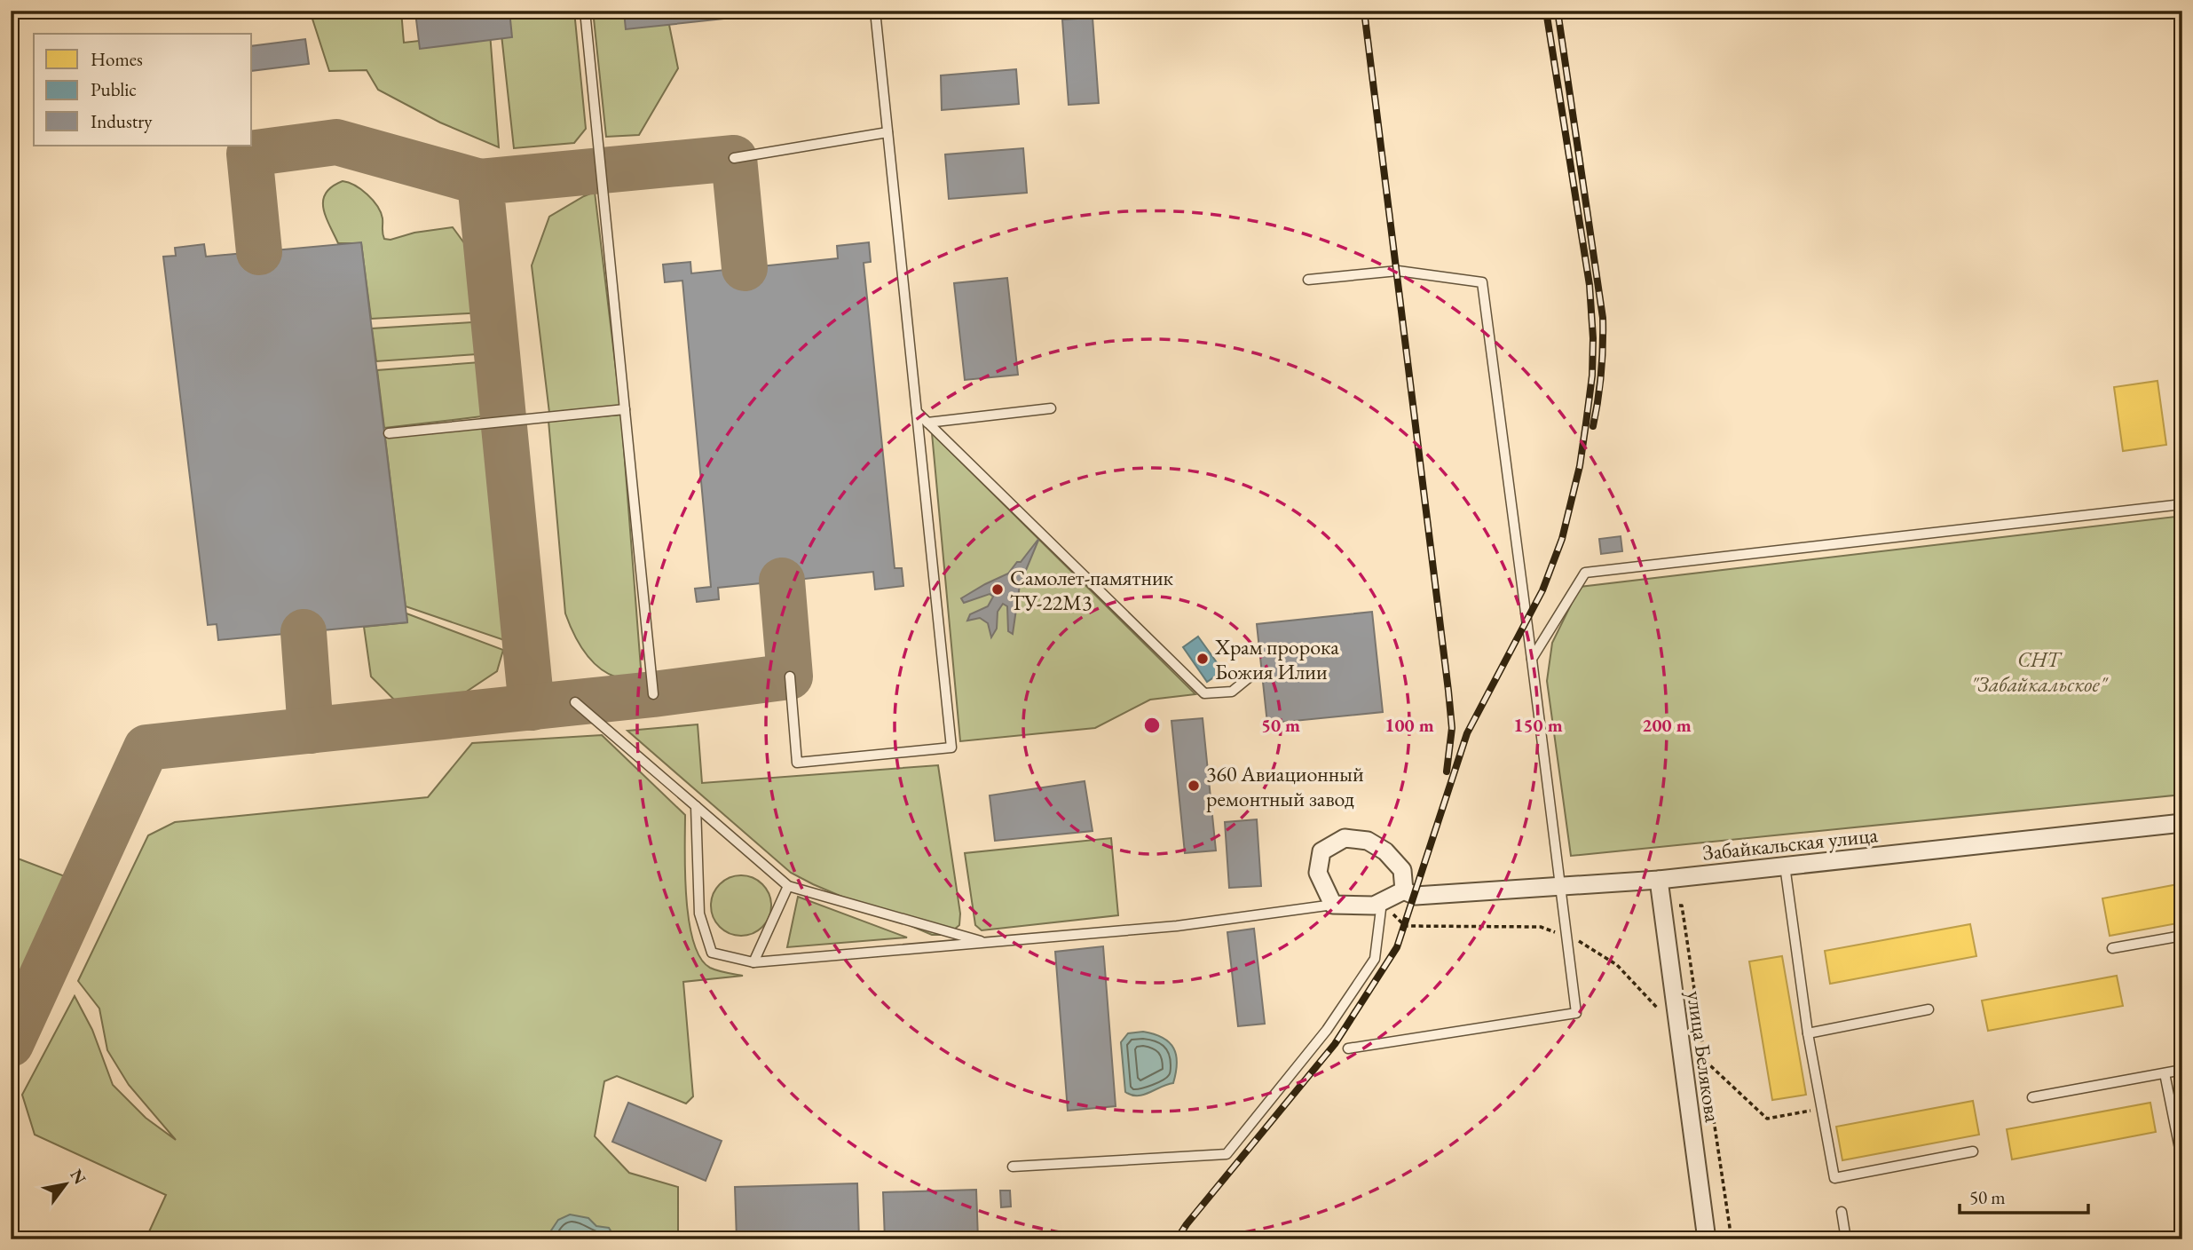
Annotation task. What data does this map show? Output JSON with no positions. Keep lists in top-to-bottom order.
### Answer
{
  "streets": {
    "street": ["Забайкальская улица", "улица Белякова"]
  },
  "crossings": [
    ["Забайкальская улица", "улица Белякова"]
  ],
  "parks": ["СНТ \"Забайкальское\""],
  "places": ["Самолет-памятник ТУ-22М3", "Храм пророка Божия Илии", "360 Авиационный ремонтный завод"],
  "legend": ["Homes", "Public", "Industry"],
  "scale_bar": "50 m",
  "north": "top right",
  "rings": [
    "50 m",
    "100 m",
    "150 m",
    "200 m"
  ]
}
